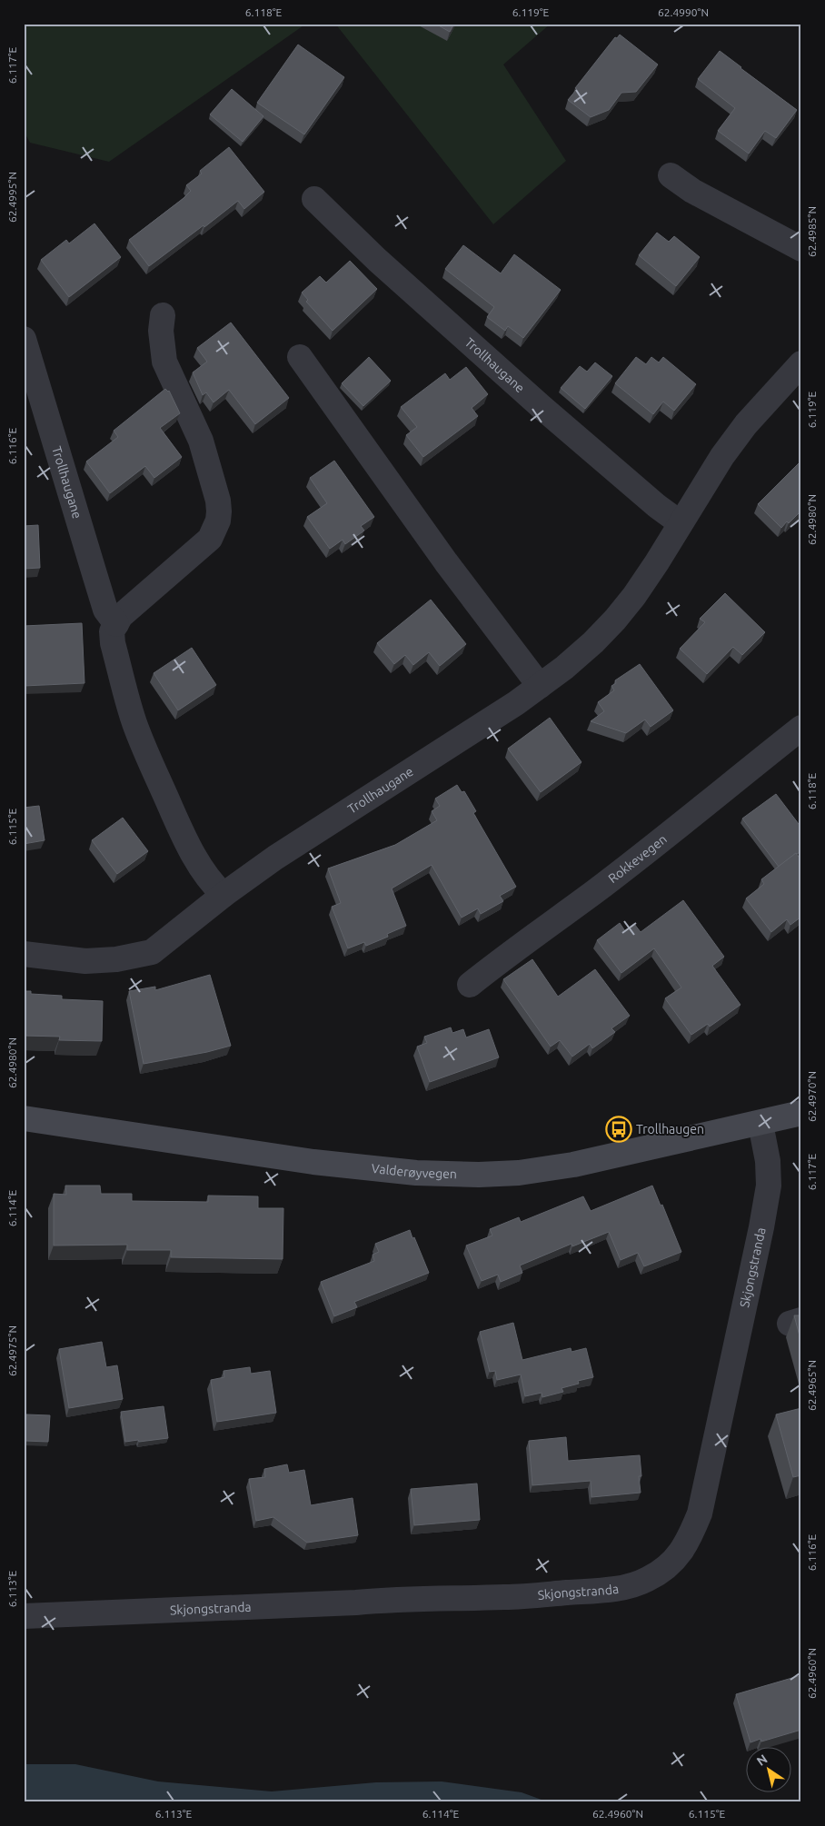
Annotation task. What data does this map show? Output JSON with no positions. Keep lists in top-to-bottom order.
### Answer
{
  "streets": {
    "main road": ["Valderøyvegen"],
    "street": ["Trollhaugane", "Rokkevegen", "Skjongstranda"]
  },
  "crossings": [
    ["Valderøyvegen", "Skjongstranda"]
  ],
  "places": {
    "bus stop": ["Trollhaugen"]
  },
  "north": "top left",
  "coordinates": [
    "6.118°E",
    "6.119°E",
    "62.4990°N",
    "6.117°E",
    "62.4995°N",
    "62.4985°N",
    "6.116°E",
    "62.4980°N",
    "6.115°E",
    "62.4970°N",
    "6.114°E",
    "62.4975°N",
    "62.4965°N",
    "6.113°E",
    "62.4960°N"
  ]
}
